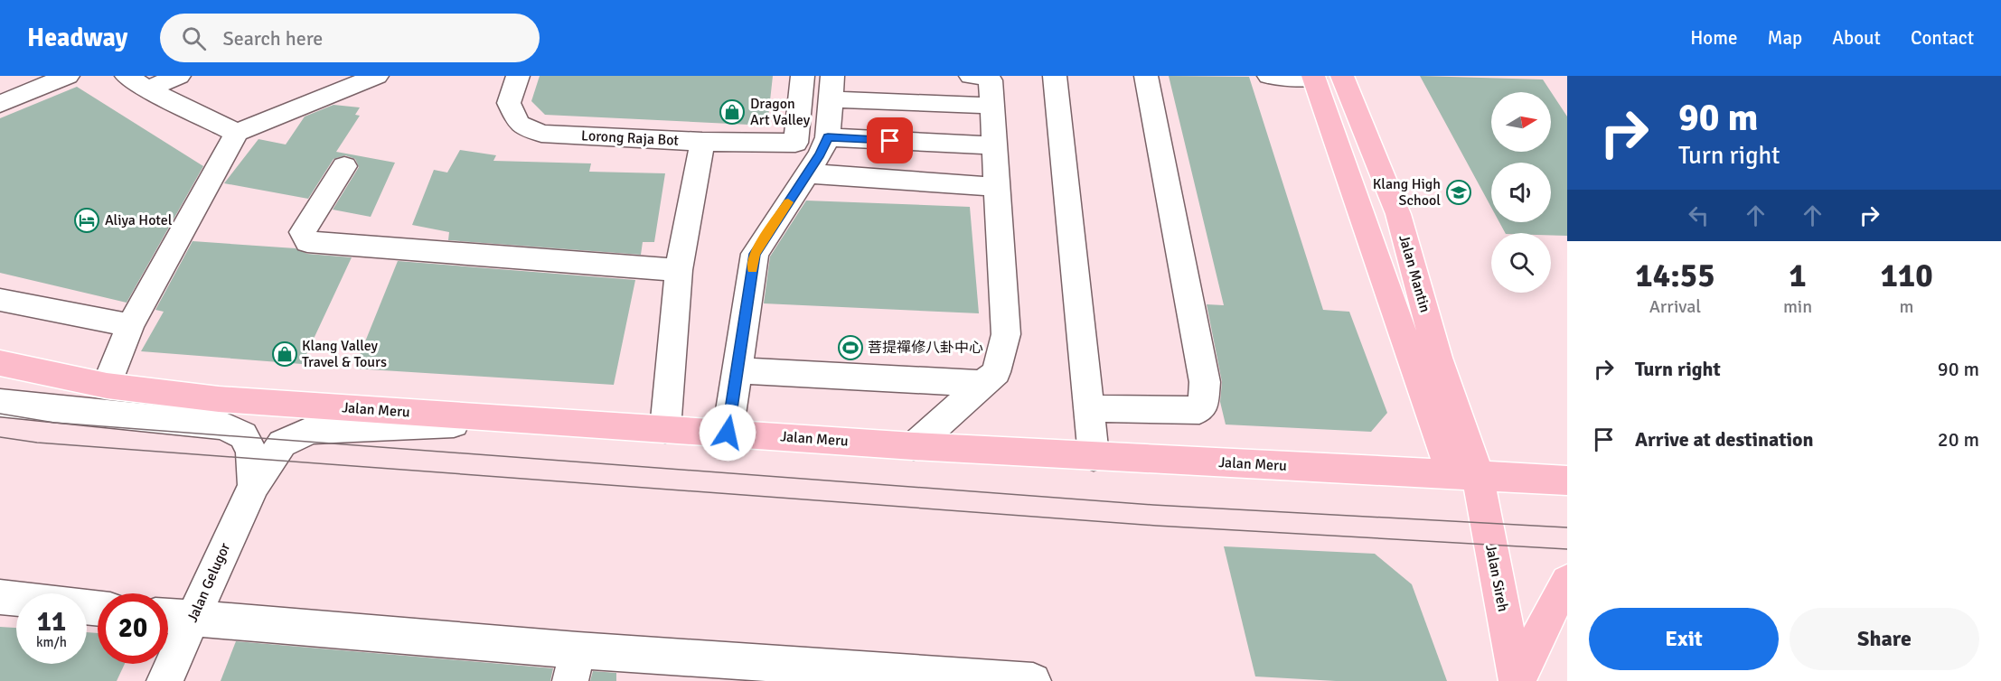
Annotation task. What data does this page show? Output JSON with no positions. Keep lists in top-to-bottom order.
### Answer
{
  "streets": {
    "highway": ["Jalan Mantin", "Jalan Meru", "Jalan Sireh"],
    "street": ["Lorong Raja Bot", "Jalan Gelugor"]
  },
  "crossings": [
    ["Jalan Mantin", "Jalan Meru"],
    ["Jalan Mantin", "Jalan Sireh"],
    ["Jalan Meru", "Jalan Sireh"],
    ["Jalan Meru", "Jalan Gelugor"]
  ],
  "places": {
    "shop": ["Dragon Art Valley", "Klang Valley Travel & Tours"],
    "school or university": ["Klang High School"],
    "hotel": ["Aliya Hotel"],
    "sports": ["菩提禪修八卦中心"]
  },
  "north": "right",
  "page": {
    "header": "Headway",
    "search": "Search here",
    "nav": [
      "Home",
      "Map",
      "About",
      "Contact"
    ],
    "turn": ["90 m", "Turn right"],
    "eta": [
      "14:55",
      "Arrival",
      "1",
      "min",
      "110",
      "m"
    ],
    "list": [
      {
        "name": "Turn right",
        "value": "90 m"
      },
      {
        "name": "Arrive at destination",
        "value": "20 m"
      }
    ],
    "speed": "11 km/h",
    "limit": "20",
    "buttons": ["Exit", "Share"]
  }
}
